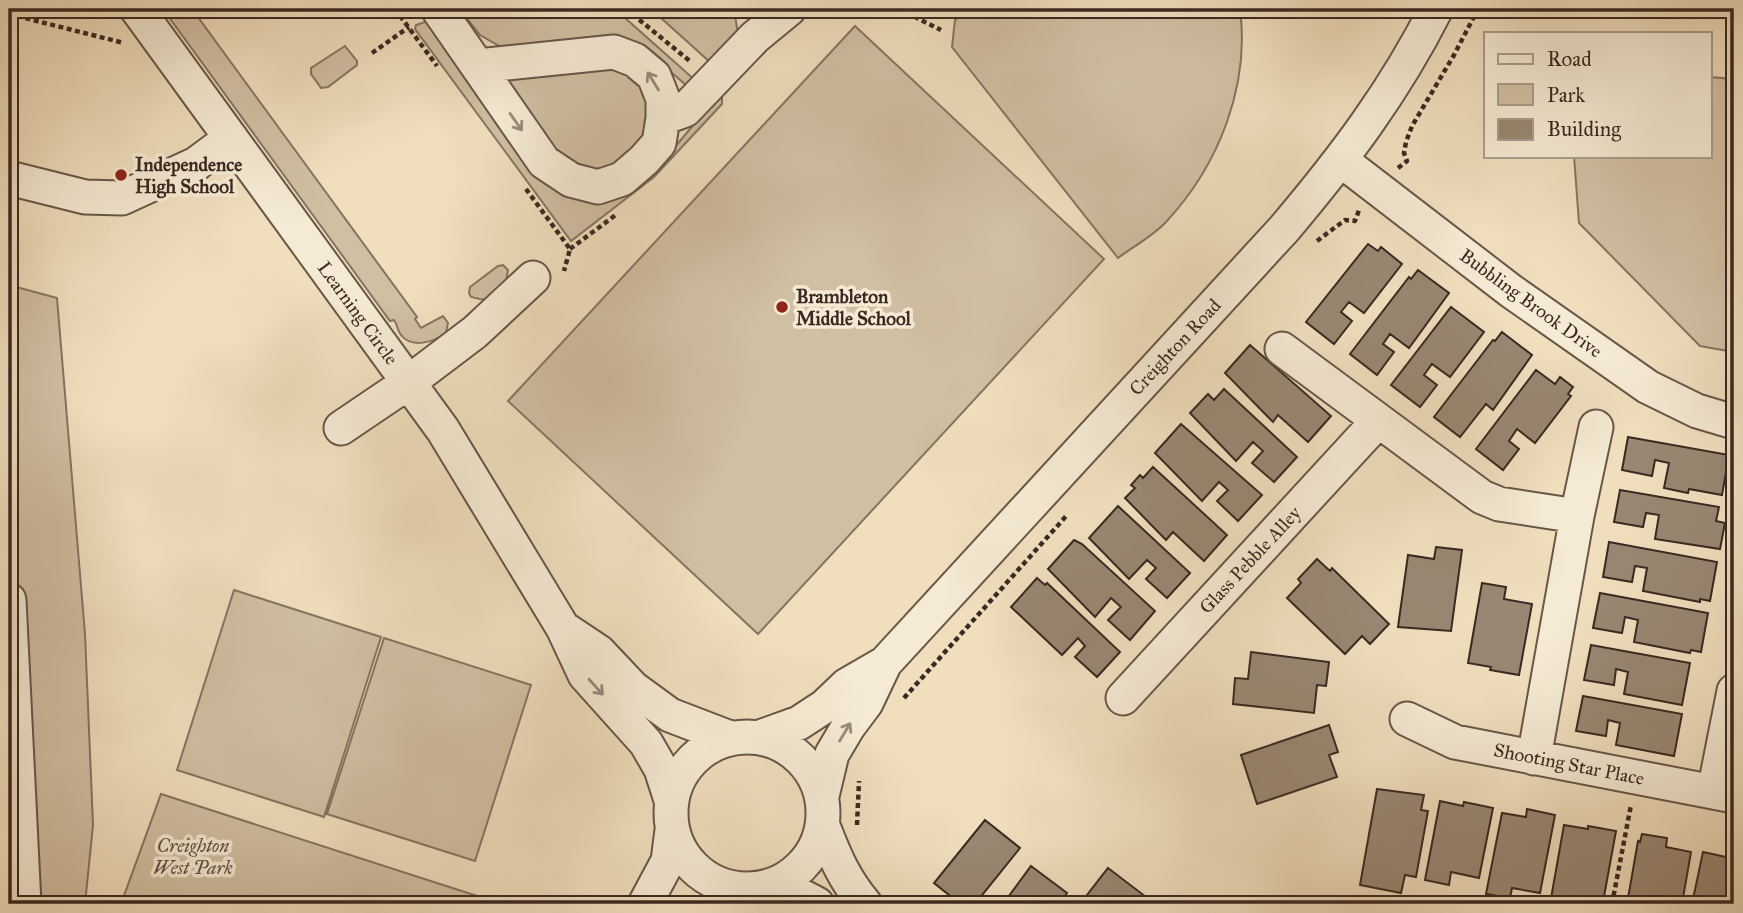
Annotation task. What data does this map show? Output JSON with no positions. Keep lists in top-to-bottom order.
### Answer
{
  "streets": {
    "street": [
      "Bubbling Brook Drive",
      "Learning Circle",
      "Creighton Road",
      "Glass Pebble Alley",
      "Shooting Star Place"
    ]
  },
  "crossings": [
    ["Bubbling Brook Drive", "Creighton Road"],
    ["Learning Circle", "Creighton Road"]
  ],
  "parks": ["Creighton West Park"],
  "places": ["Independence High School", "Brambleton Middle School"],
  "legend": ["Road", "Park", "Building"]
}
